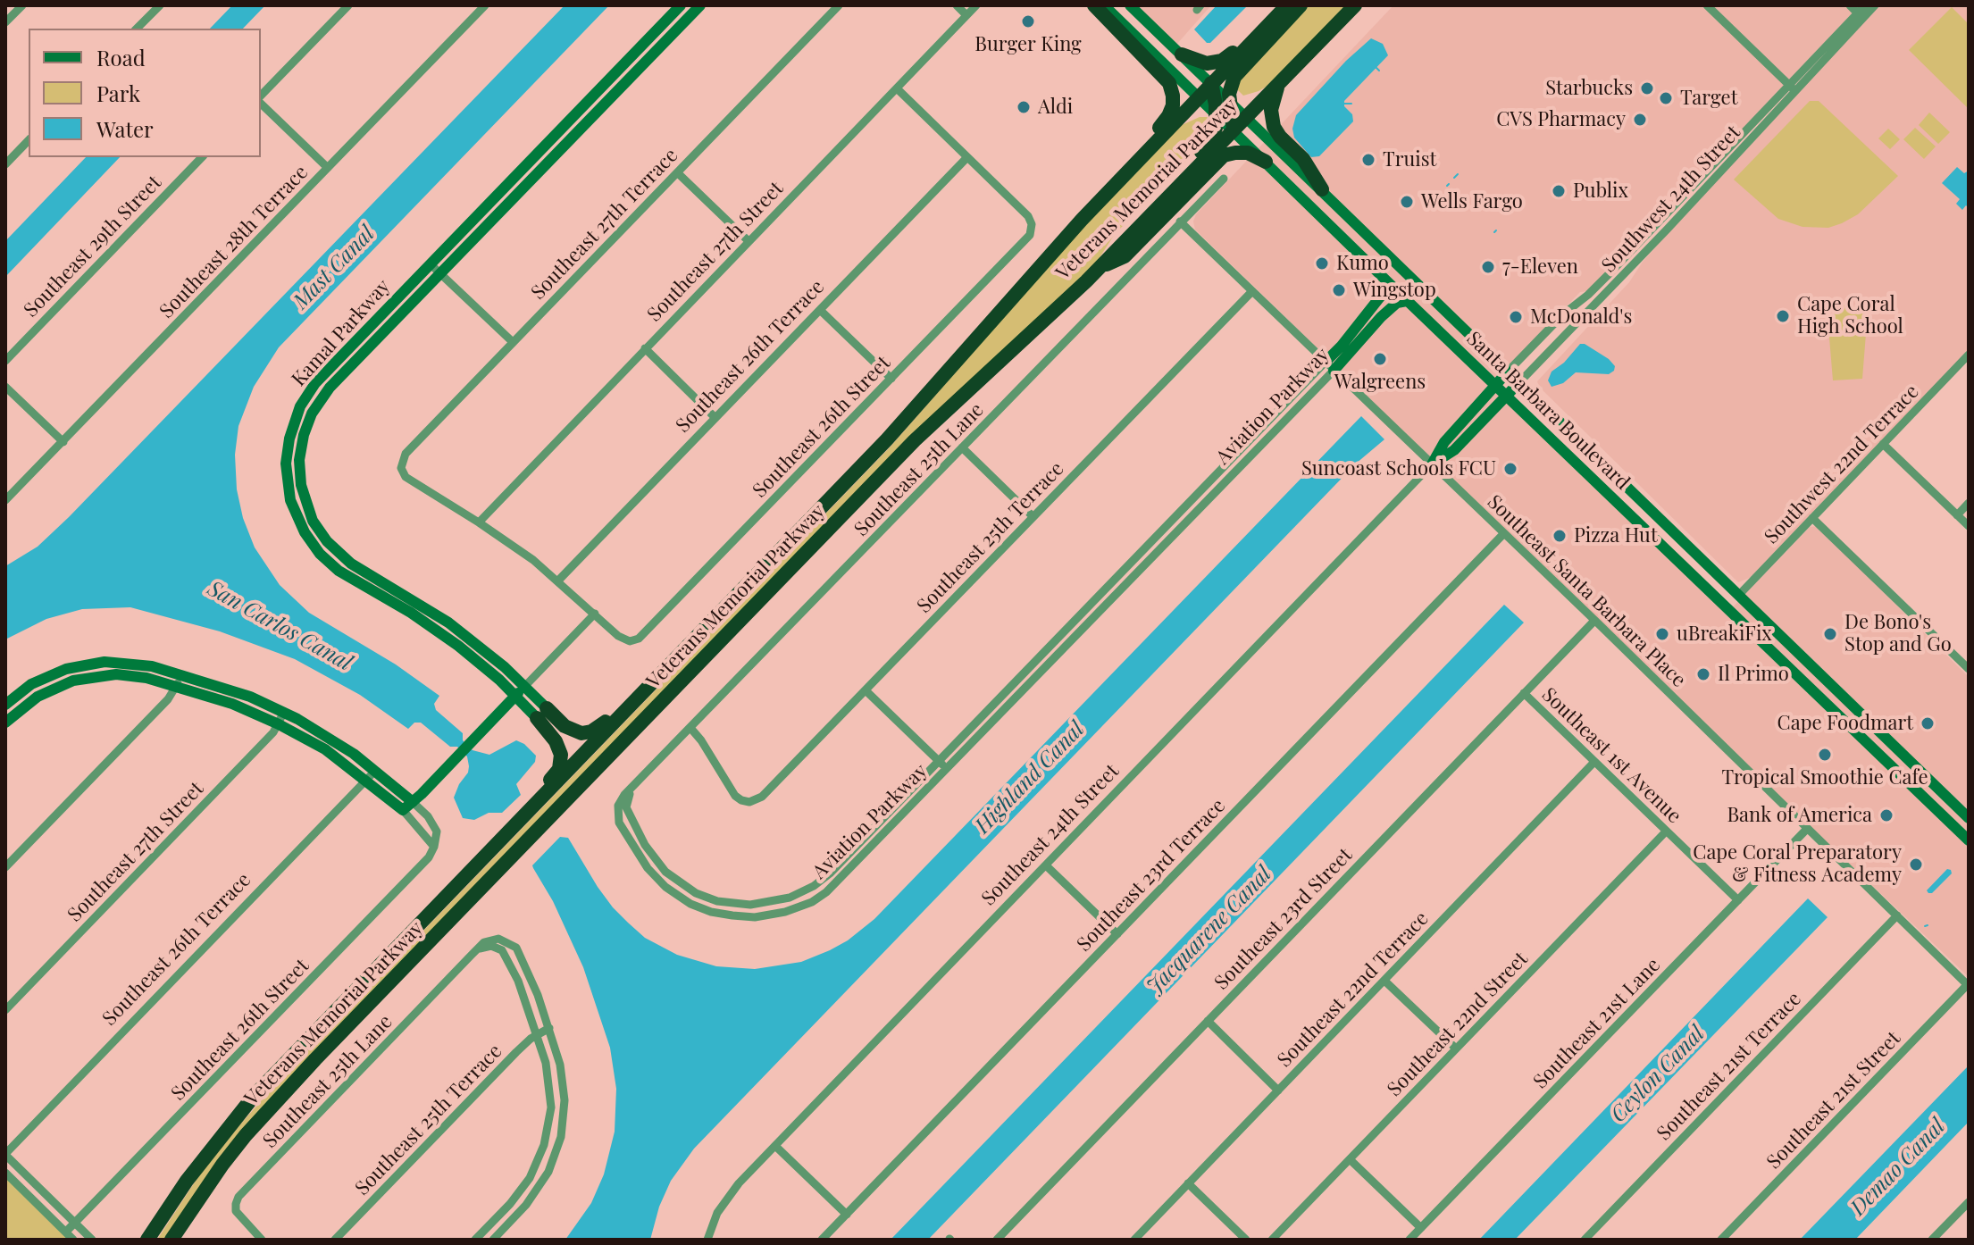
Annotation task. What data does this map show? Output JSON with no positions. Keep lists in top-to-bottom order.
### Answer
{
  "streets": {
    "highway": ["Veterans Memorial Parkway"],
    "street": [
      "Southwest 24th Street",
      "Southeast 27th Terrace",
      "Southeast 28th Terrace",
      "Southeast 29th Street",
      "Southeast 27th Street",
      "Kamal Parkway",
      "Southeast 26th Terrace",
      "Aviation Parkway",
      "Santa Barbara Boulevard",
      "Southeast 26th Street",
      "Southwest 22nd Terrace",
      "Southeast 25th Lane",
      "Southeast 25th Terrace",
      "Southeast Santa Barbara Place",
      "Southeast 1st Avenue",
      "Southeast 24th Street",
      "Southeast 23rd Terrace",
      "Southeast 23rd Street",
      "Southeast 22nd Terrace",
      "Southeast 21st Lane",
      "Southeast 22nd Street",
      "Southeast 21st Terrace",
      "Southeast 21st Street"
    ]
  },
  "crossings": [
    ["Veterans Memorial Parkway", "Santa Barbara Boulevard"],
    ["Southwest 24th Street", "Santa Barbara Boulevard"],
    ["Southwest 24th Street", "Southeast 24th Street"],
    ["Southeast 27th Terrace", "Southeast 27th Street"],
    ["Southeast 26th Terrace", "Southeast 26th Street"],
    ["Aviation Parkway", "Santa Barbara Boulevard"],
    ["Aviation Parkway", "Southeast 25th Lane"],
    ["Aviation Parkway", "Southeast Santa Barbara Place"],
    ["Santa Barbara Boulevard", "Southwest 22nd Terrace"],
    ["Santa Barbara Boulevard", "Southeast 24th Street"],
    ["Southeast 25th Lane", "Southeast 25th Terrace"],
    ["Southeast 25th Lane", "Southeast Santa Barbara Place"],
    ["Southeast 25th Terrace", "Southeast Santa Barbara Place"],
    ["Southeast Santa Barbara Place", "Southeast 24th Street"],
    ["Southeast Santa Barbara Place", "Southeast 23rd Terrace"],
    ["Southeast Santa Barbara Place", "Southeast 23rd Street"],
    ["Southeast Santa Barbara Place", "Southeast 21st Lane"],
    ["Southeast Santa Barbara Place", "Southeast 21st Terrace"],
    ["Southeast Santa Barbara Place", "Southeast 21st Street"],
    ["Southeast 1st Avenue", "Southeast 23rd Street"],
    ["Southeast 1st Avenue", "Southeast 22nd Terrace"],
    ["Southeast 1st Avenue", "Southeast 21st Lane"],
    ["Southeast 1st Avenue", "Southeast 22nd Street"]
  ],
  "water": [
    "Mast Canal",
    "San Carlos Canal",
    "Highland Canal",
    "Jacquarene Canal",
    "Ceylon Canal",
    "Demao Canal"
  ],
  "places": [
    "Burger King",
    "Starbucks",
    "Target",
    "Aldi",
    "CVS Pharmacy",
    "Truist",
    "Publix",
    "Wells Fargo",
    "Kumo",
    "7-Eleven",
    "Wingstop",
    "Cape Coral High School",
    "McDonald's",
    "Walgreens",
    "Suncoast Schools FCU",
    "Pizza Hut",
    "uBreakiFix",
    "De Bono's Stop and Go",
    "Il Primo",
    "Cape Foodmart",
    "Tropical Smoothie Cafe",
    "Bank of America",
    "Cape Coral Preparatory & Fitness Academy"
  ],
  "legend": ["Road", "Park", "Water"]
}
